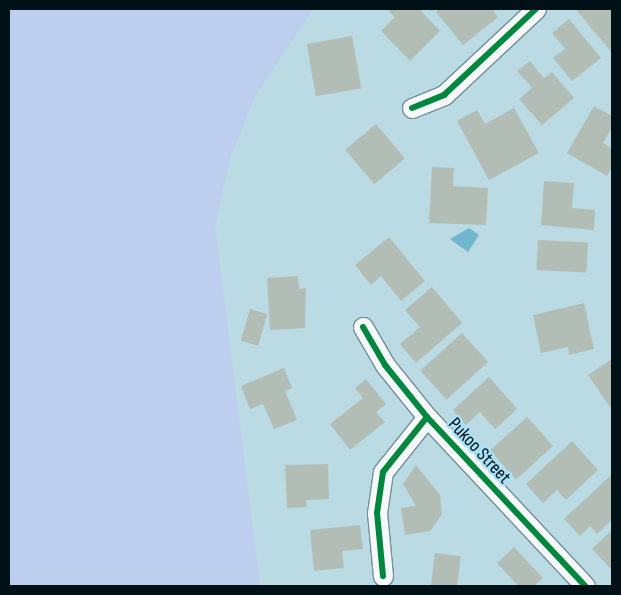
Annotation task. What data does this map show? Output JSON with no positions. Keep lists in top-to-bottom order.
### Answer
{
  "streets": {
    "street": ["Pukoo Street"]
  }
}
